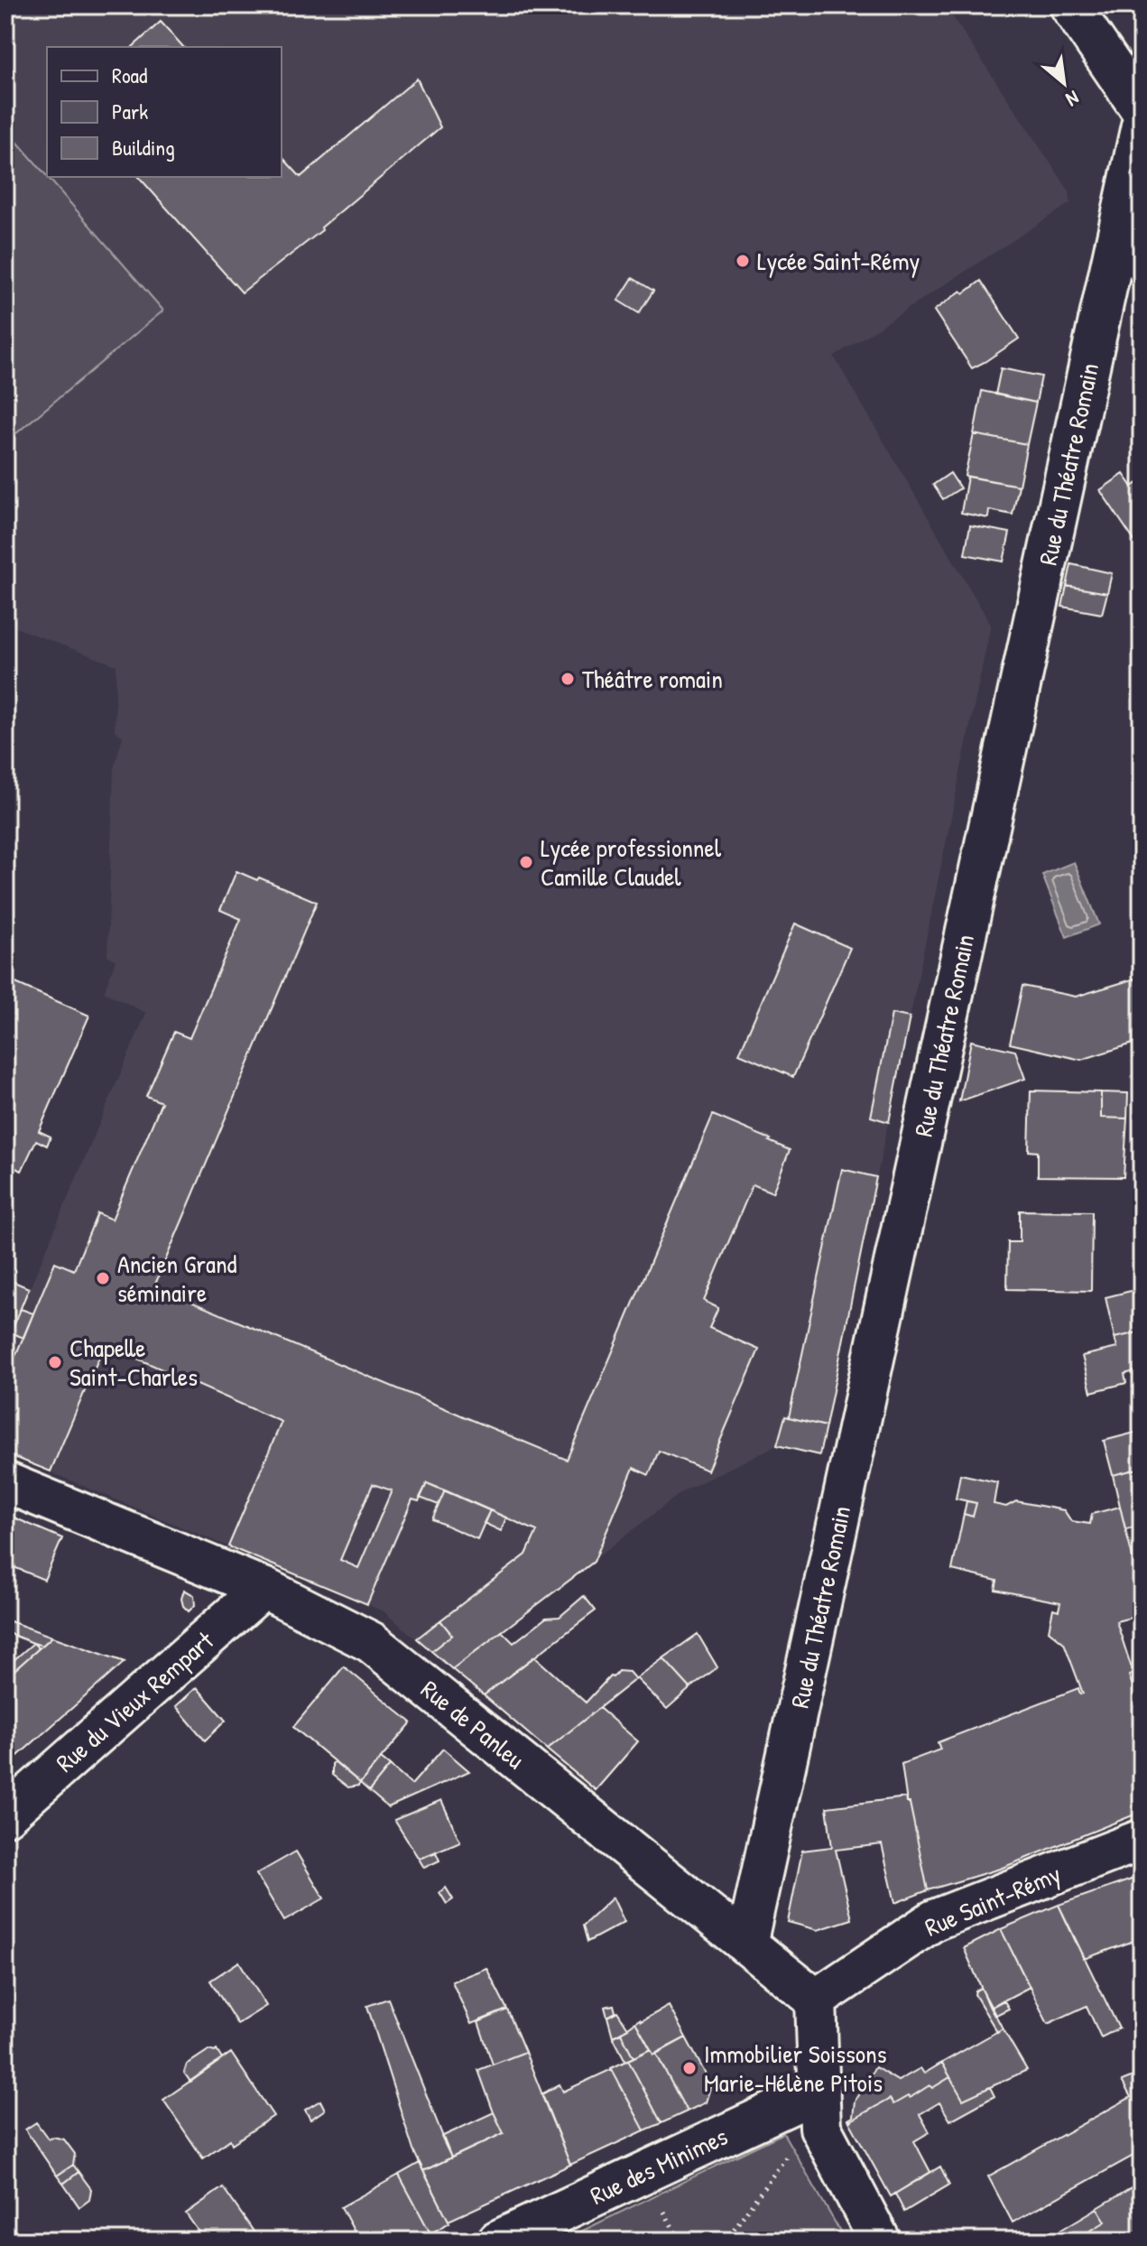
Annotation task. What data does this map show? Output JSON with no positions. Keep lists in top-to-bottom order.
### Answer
{
  "streets": {
    "street": [
      "Rue du Théatre Romain",
      "Rue du Vieux Rempart",
      "Rue de Panleu",
      "Rue Saint-Rémy",
      "Rue des Minimes"
    ]
  },
  "crossings": [
    ["Rue du Théatre Romain", "Rue de Panleu"],
    ["Rue du Vieux Rempart", "Rue de Panleu"],
    ["Rue de Panleu", "Rue Saint-Rémy"]
  ],
  "places": [
    "Lycée Saint-Rémy",
    "Théâtre romain",
    "Lycée professionnel Camille Claudel",
    "Ancien Grand séminaire",
    "Chapelle Saint-Charles",
    "Immobilier Soissons Marie-Hélène Pitois"
  ],
  "legend": ["Road", "Park", "Building"],
  "north": "bottom right"
}
